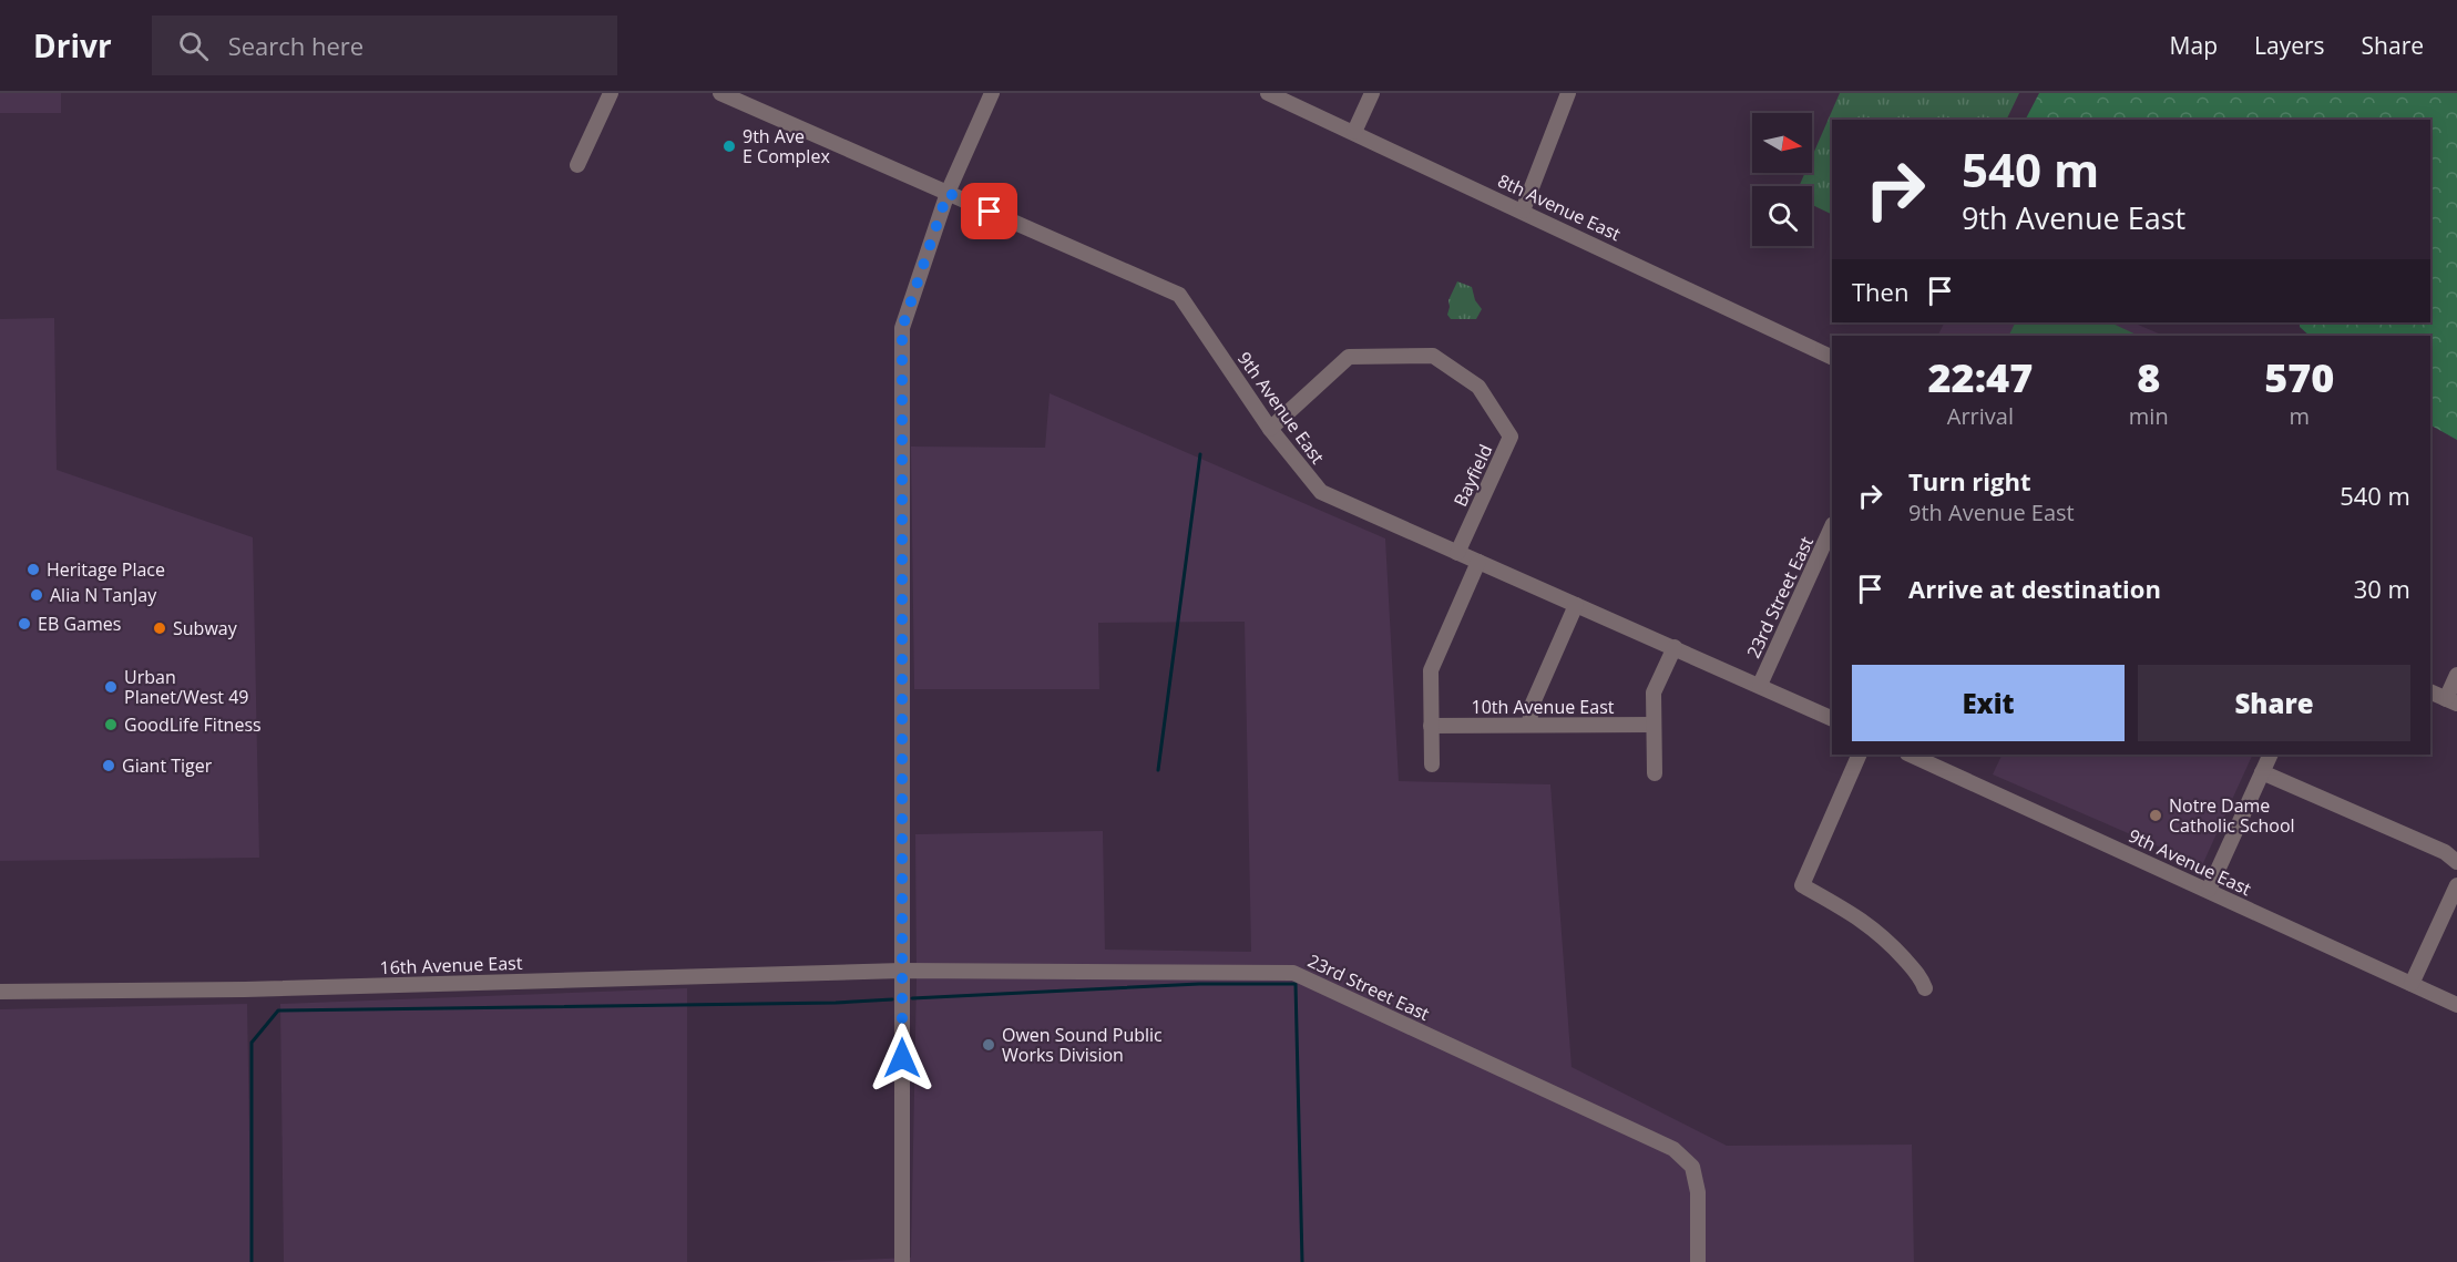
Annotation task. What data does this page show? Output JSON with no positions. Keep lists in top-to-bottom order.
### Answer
{
  "streets": {
    "street": [
      "8th Avenue East",
      "9th Avenue East",
      "Bayfield",
      "23rd Street East",
      "10th Avenue East",
      "16th Avenue East"
    ]
  },
  "crossings": [
    ["9th Avenue East", "Bayfield"],
    ["9th Avenue East", "23rd Street East"],
    ["23rd Street East", "16th Avenue East"]
  ],
  "places": [
    "9th Ave E Complex",
    "Heritage Place",
    "Alia N TanJay",
    "EB Games",
    "Subway",
    "Urban Planet/West 49",
    "GoodLife Fitness",
    "Giant Tiger",
    "Notre Dame Catholic School",
    "Owen Sound Public Works Division"
  ],
  "north": "right",
  "page": {
    "header": "Drivr",
    "search": "Search here",
    "nav": ["Map", "Layers", "Share"],
    "turn": ["540 m", "9th Avenue East"],
    "then": "Then",
    "eta": [
      "22:47",
      "Arrival",
      "8",
      "min",
      "570",
      "m"
    ],
    "list": [
      {
        "name": "Turn right",
        "note": "9th Avenue East",
        "value": "540 m"
      },
      {
        "name": "Arrive at destination",
        "value": "30 m"
      }
    ],
    "buttons": ["Exit", "Share"]
  }
}
